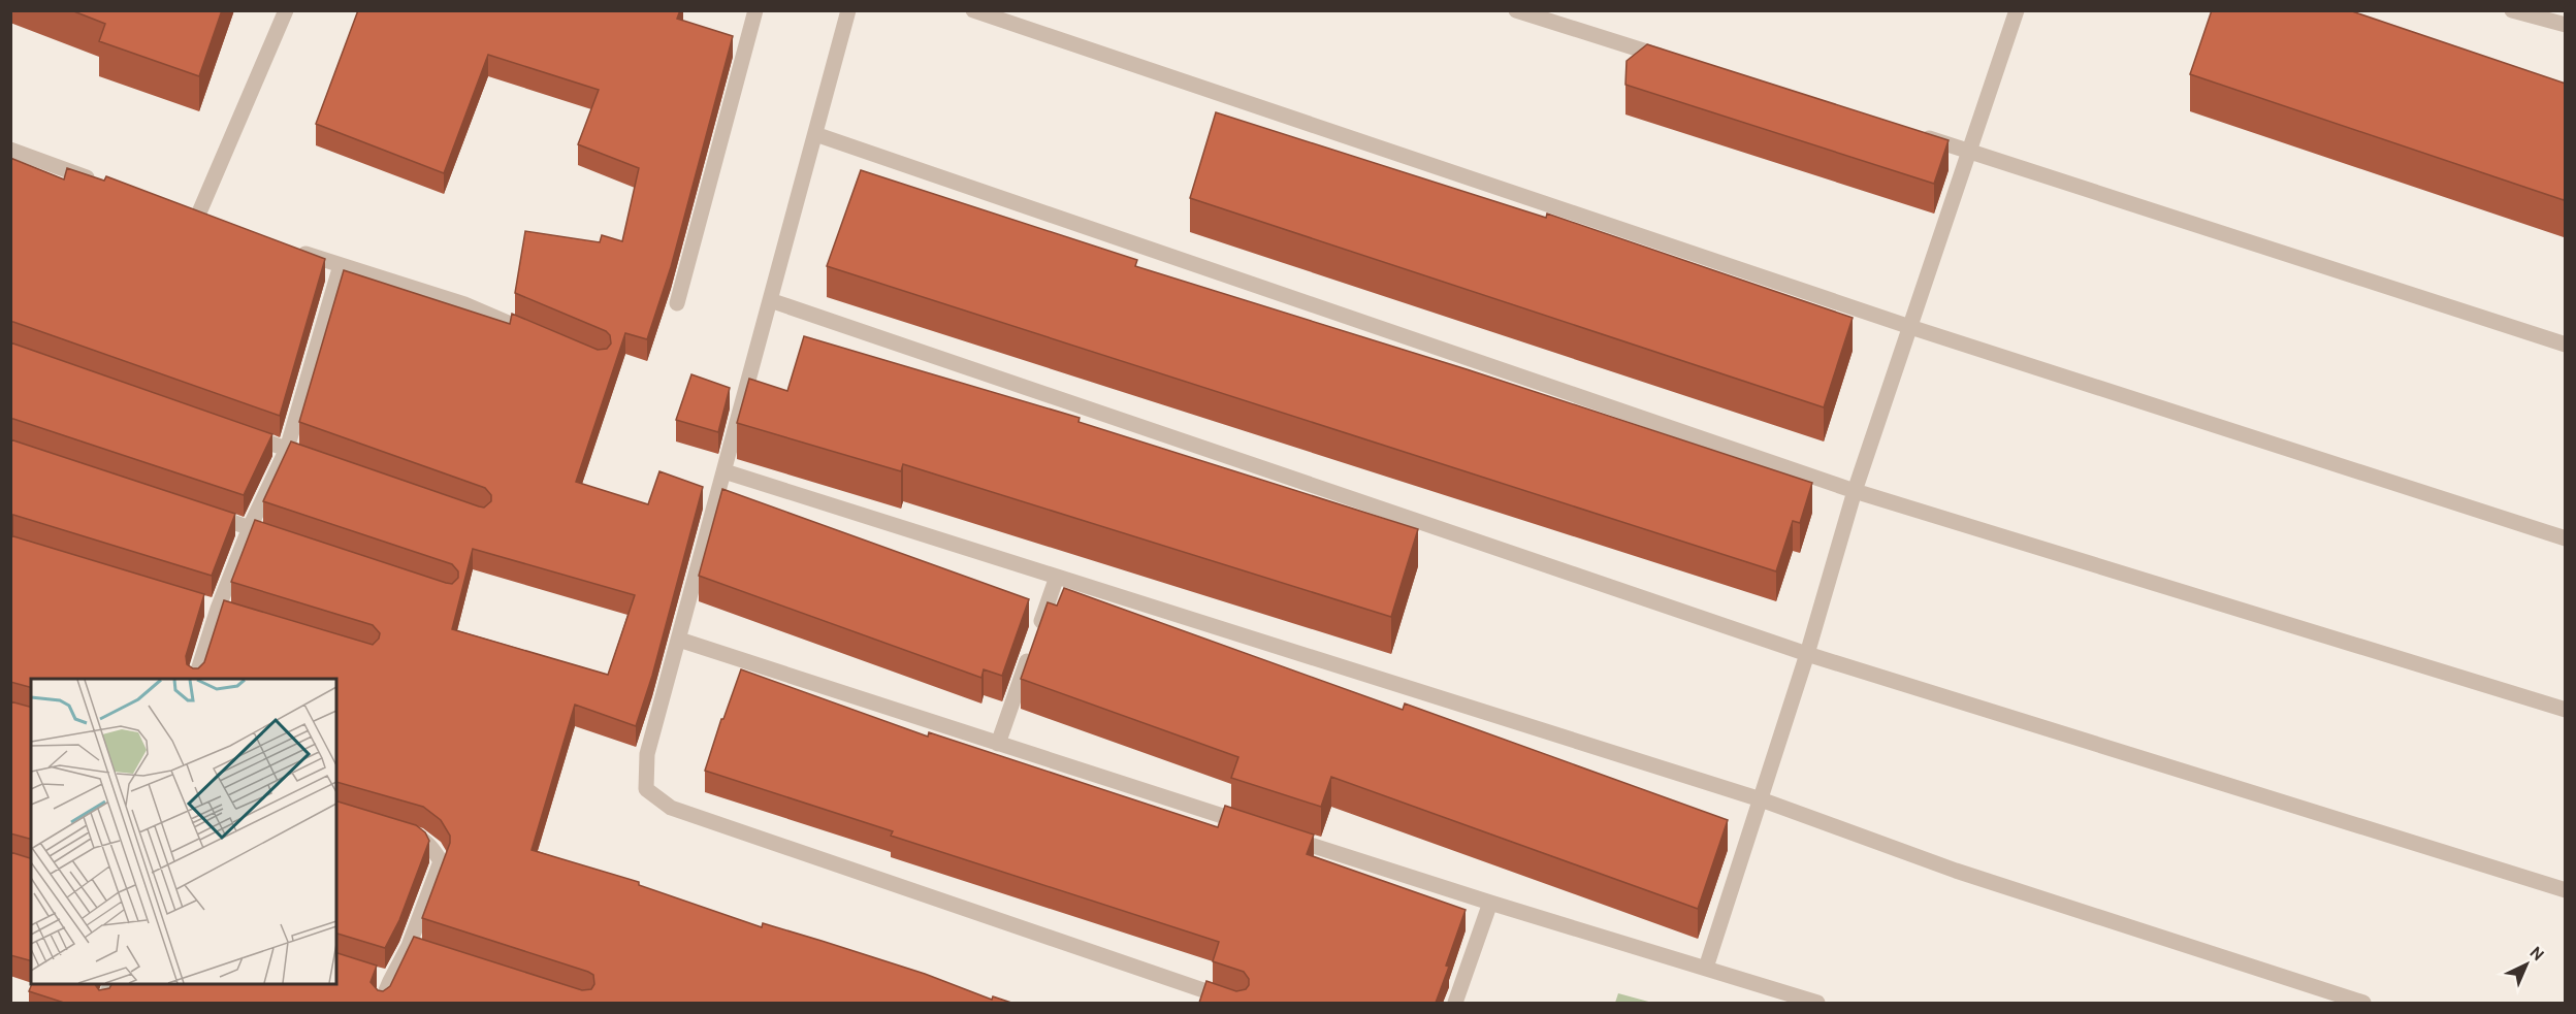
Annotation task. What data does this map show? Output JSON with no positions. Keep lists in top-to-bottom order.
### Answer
{
  "north": "top right"
}
